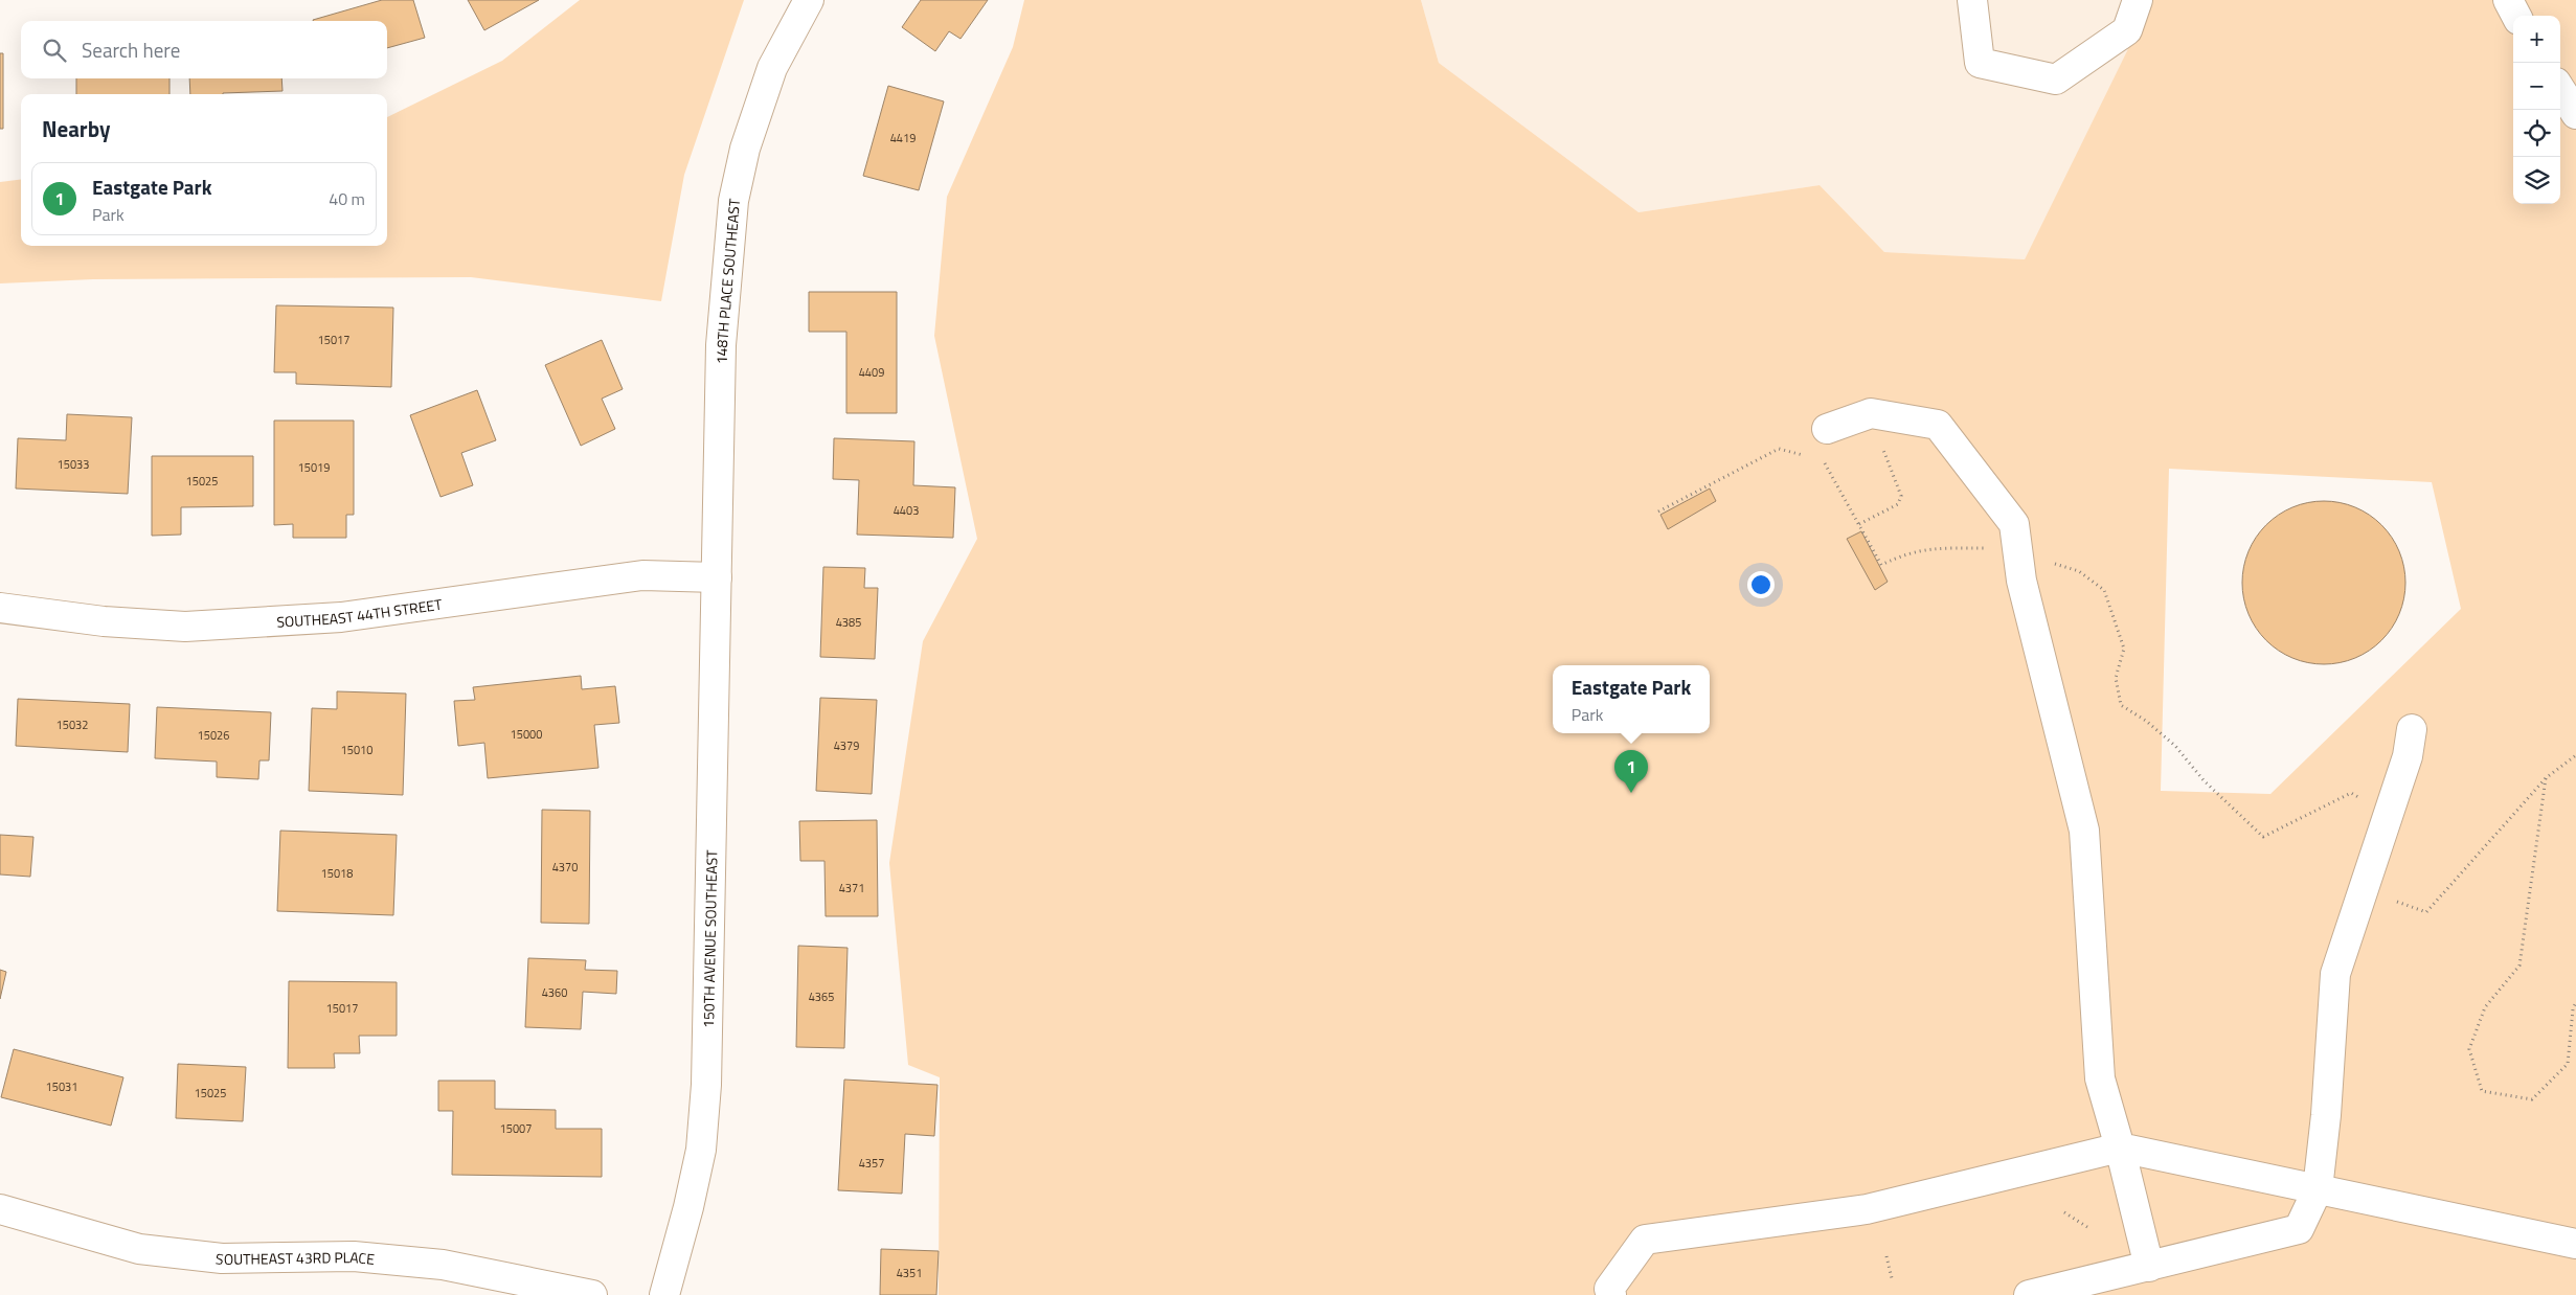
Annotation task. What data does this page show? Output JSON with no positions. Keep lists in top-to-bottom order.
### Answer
{
  "streets": {
    "street": [
      "148TH PLACE SOUTHEAST",
      "SOUTHEAST 44TH STREET",
      "150TH AVENUE SOUTHEAST",
      "SOUTHEAST 43RD PLACE"
    ]
  },
  "crossings": [
    ["148TH PLACE SOUTHEAST", "SOUTHEAST 44TH STREET"],
    ["148TH PLACE SOUTHEAST", "150TH AVENUE SOUTHEAST"],
    ["SOUTHEAST 44TH STREET", "150TH AVENUE SOUTHEAST"]
  ],
  "house_numbers": [
    "4419",
    "15017",
    "4409",
    "15033",
    "15019",
    "15025",
    "4403",
    "4385",
    "15032",
    "15000",
    "15026",
    "4379",
    "15010",
    "4370",
    "15018",
    "4371",
    "4360",
    "4365",
    "15017",
    "15031",
    "15025",
    "15007",
    "4357",
    "4351"
  ],
  "page": {
    "map_buttons": ["+", "−"],
    "search": "Search here",
    "heading": "Nearby",
    "list": [
      {
        "mark": "1",
        "name": "Eastgate Park",
        "note": "Park",
        "value": "40 m"
      }
    ],
    "popup": ["Eastgate Park", "Park"],
    "pins": "1"
  }
}
